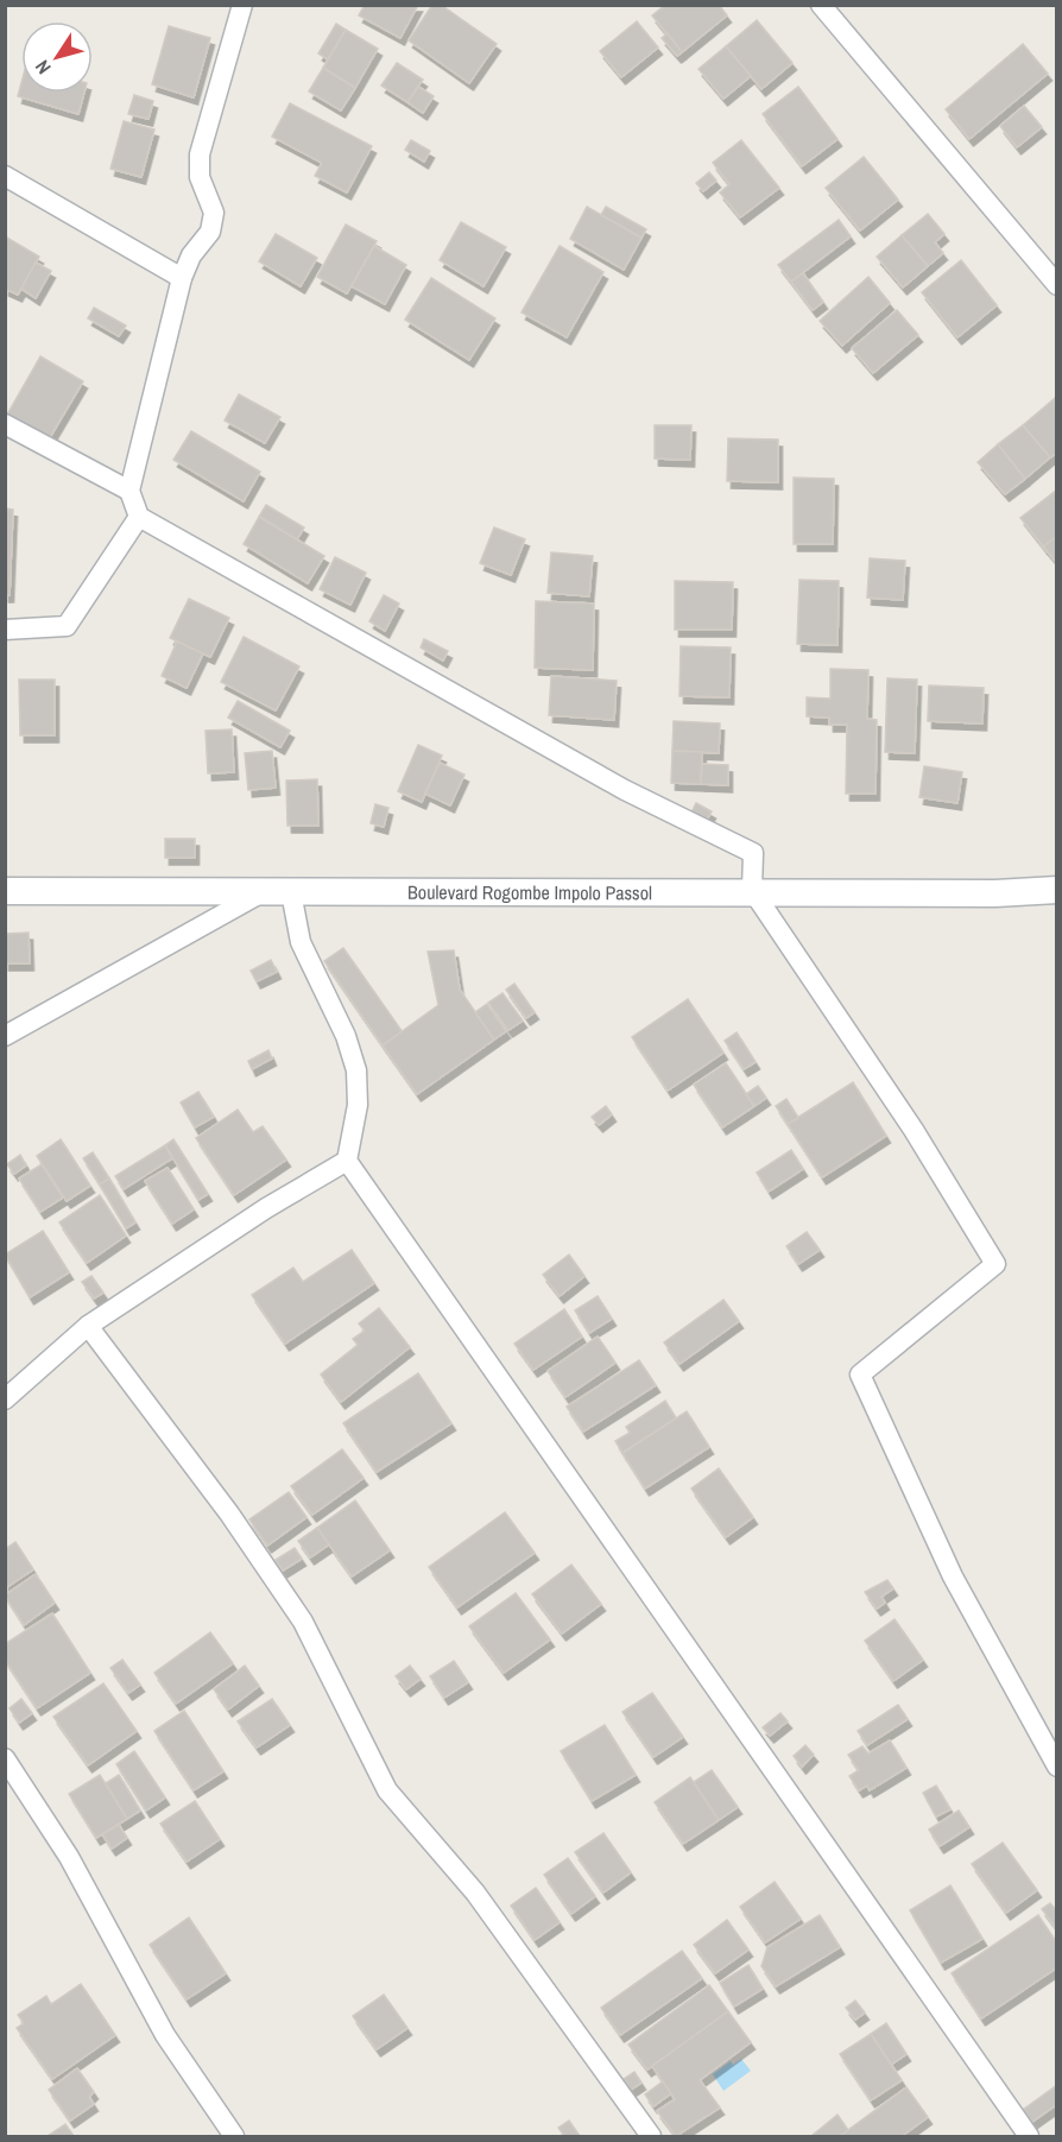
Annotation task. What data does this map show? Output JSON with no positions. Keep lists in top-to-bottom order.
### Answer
{
  "streets": {
    "street": ["Boulevard Rogombe Impolo Passol"]
  },
  "north": "bottom left"
}
